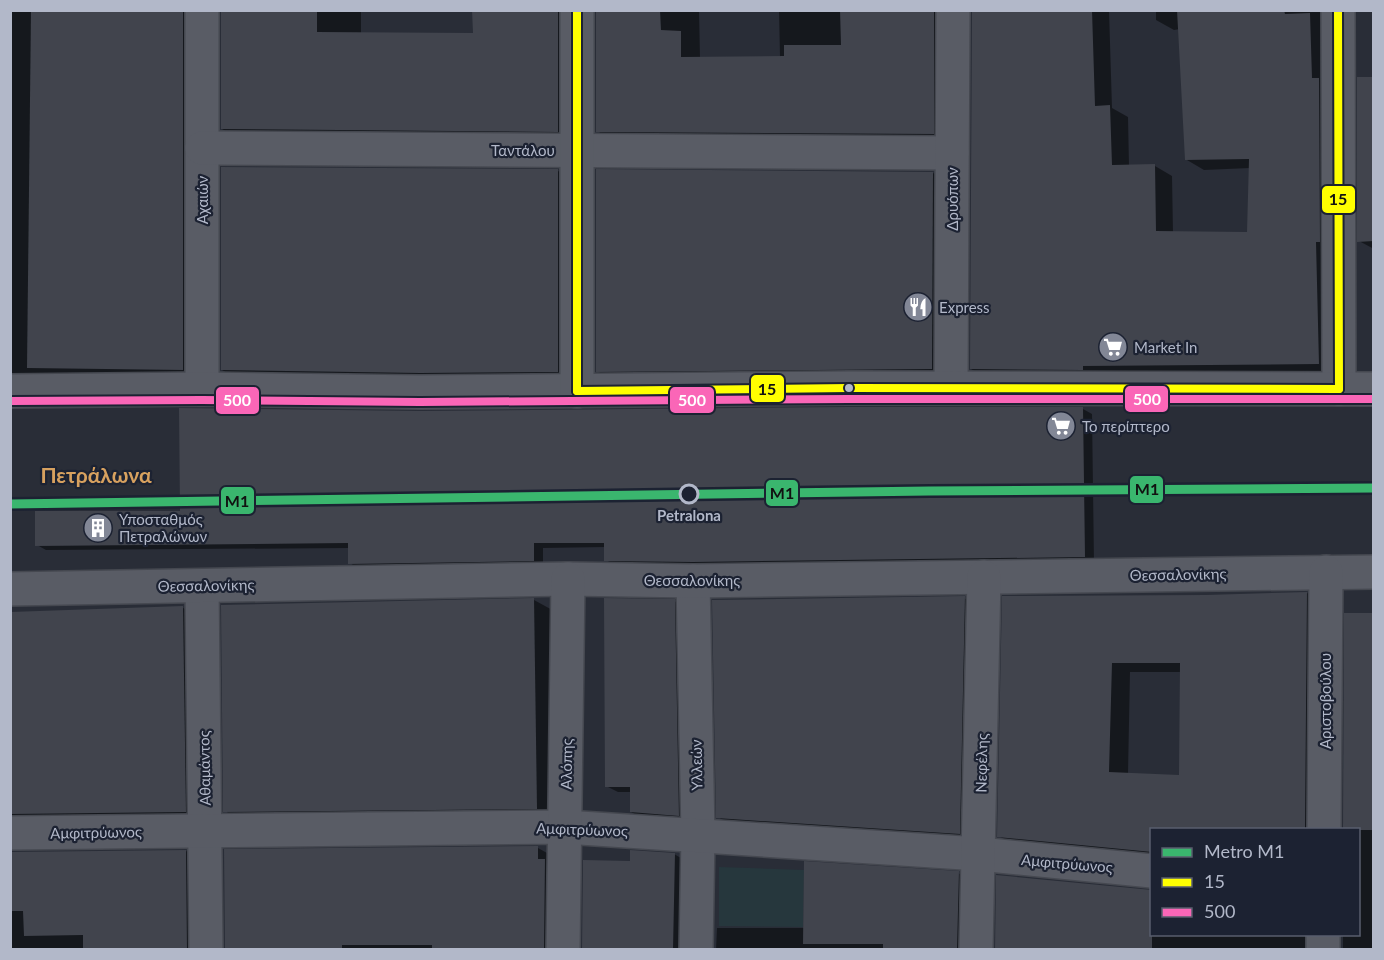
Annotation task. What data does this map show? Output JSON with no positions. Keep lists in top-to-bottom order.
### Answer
{
  "streets": {
    "street": [
      "Ταντάλου",
      "Δρυόπων",
      "Αχαιών",
      "Θεσσαλονίκης",
      "Αριστοβούλου",
      "Νεφέλης",
      "Αλόπης",
      "Υλλεών",
      "Αθαμάντος",
      "Αμφιτρύωνος"
    ]
  },
  "crossings": [
    ["Ταντάλου", "Δρυόπων"],
    ["Ταντάλου", "Αχαιών"],
    ["Θεσσαλονίκης", "Αριστοβούλου"],
    ["Θεσσαλονίκης", "Νεφέλης"],
    ["Θεσσαλονίκης", "Αλόπης"],
    ["Θεσσαλονίκης", "Υλλεών"],
    ["Θεσσαλονίκης", "Αθαμάντος"],
    ["Νεφέλης", "Αμφιτρύωνος"],
    ["Αλόπης", "Αμφιτρύωνος"],
    ["Υλλεών", "Αμφιτρύωνος"],
    ["Αθαμάντος", "Αμφιτρύωνος"]
  ],
  "districts": ["Πετράλωνα"],
  "places": {
    "restaurant": ["Express"],
    "supermarket": ["Market In", "Το περίπτερο"],
    "other": ["Petralona"],
    "building": ["Υποσταθμός Πετραλώνων"]
  },
  "lines": ["transit line 15", "transit line 500", "metro line Μ1"],
  "legend": ["Metro Μ1", "15", "500"]
}
